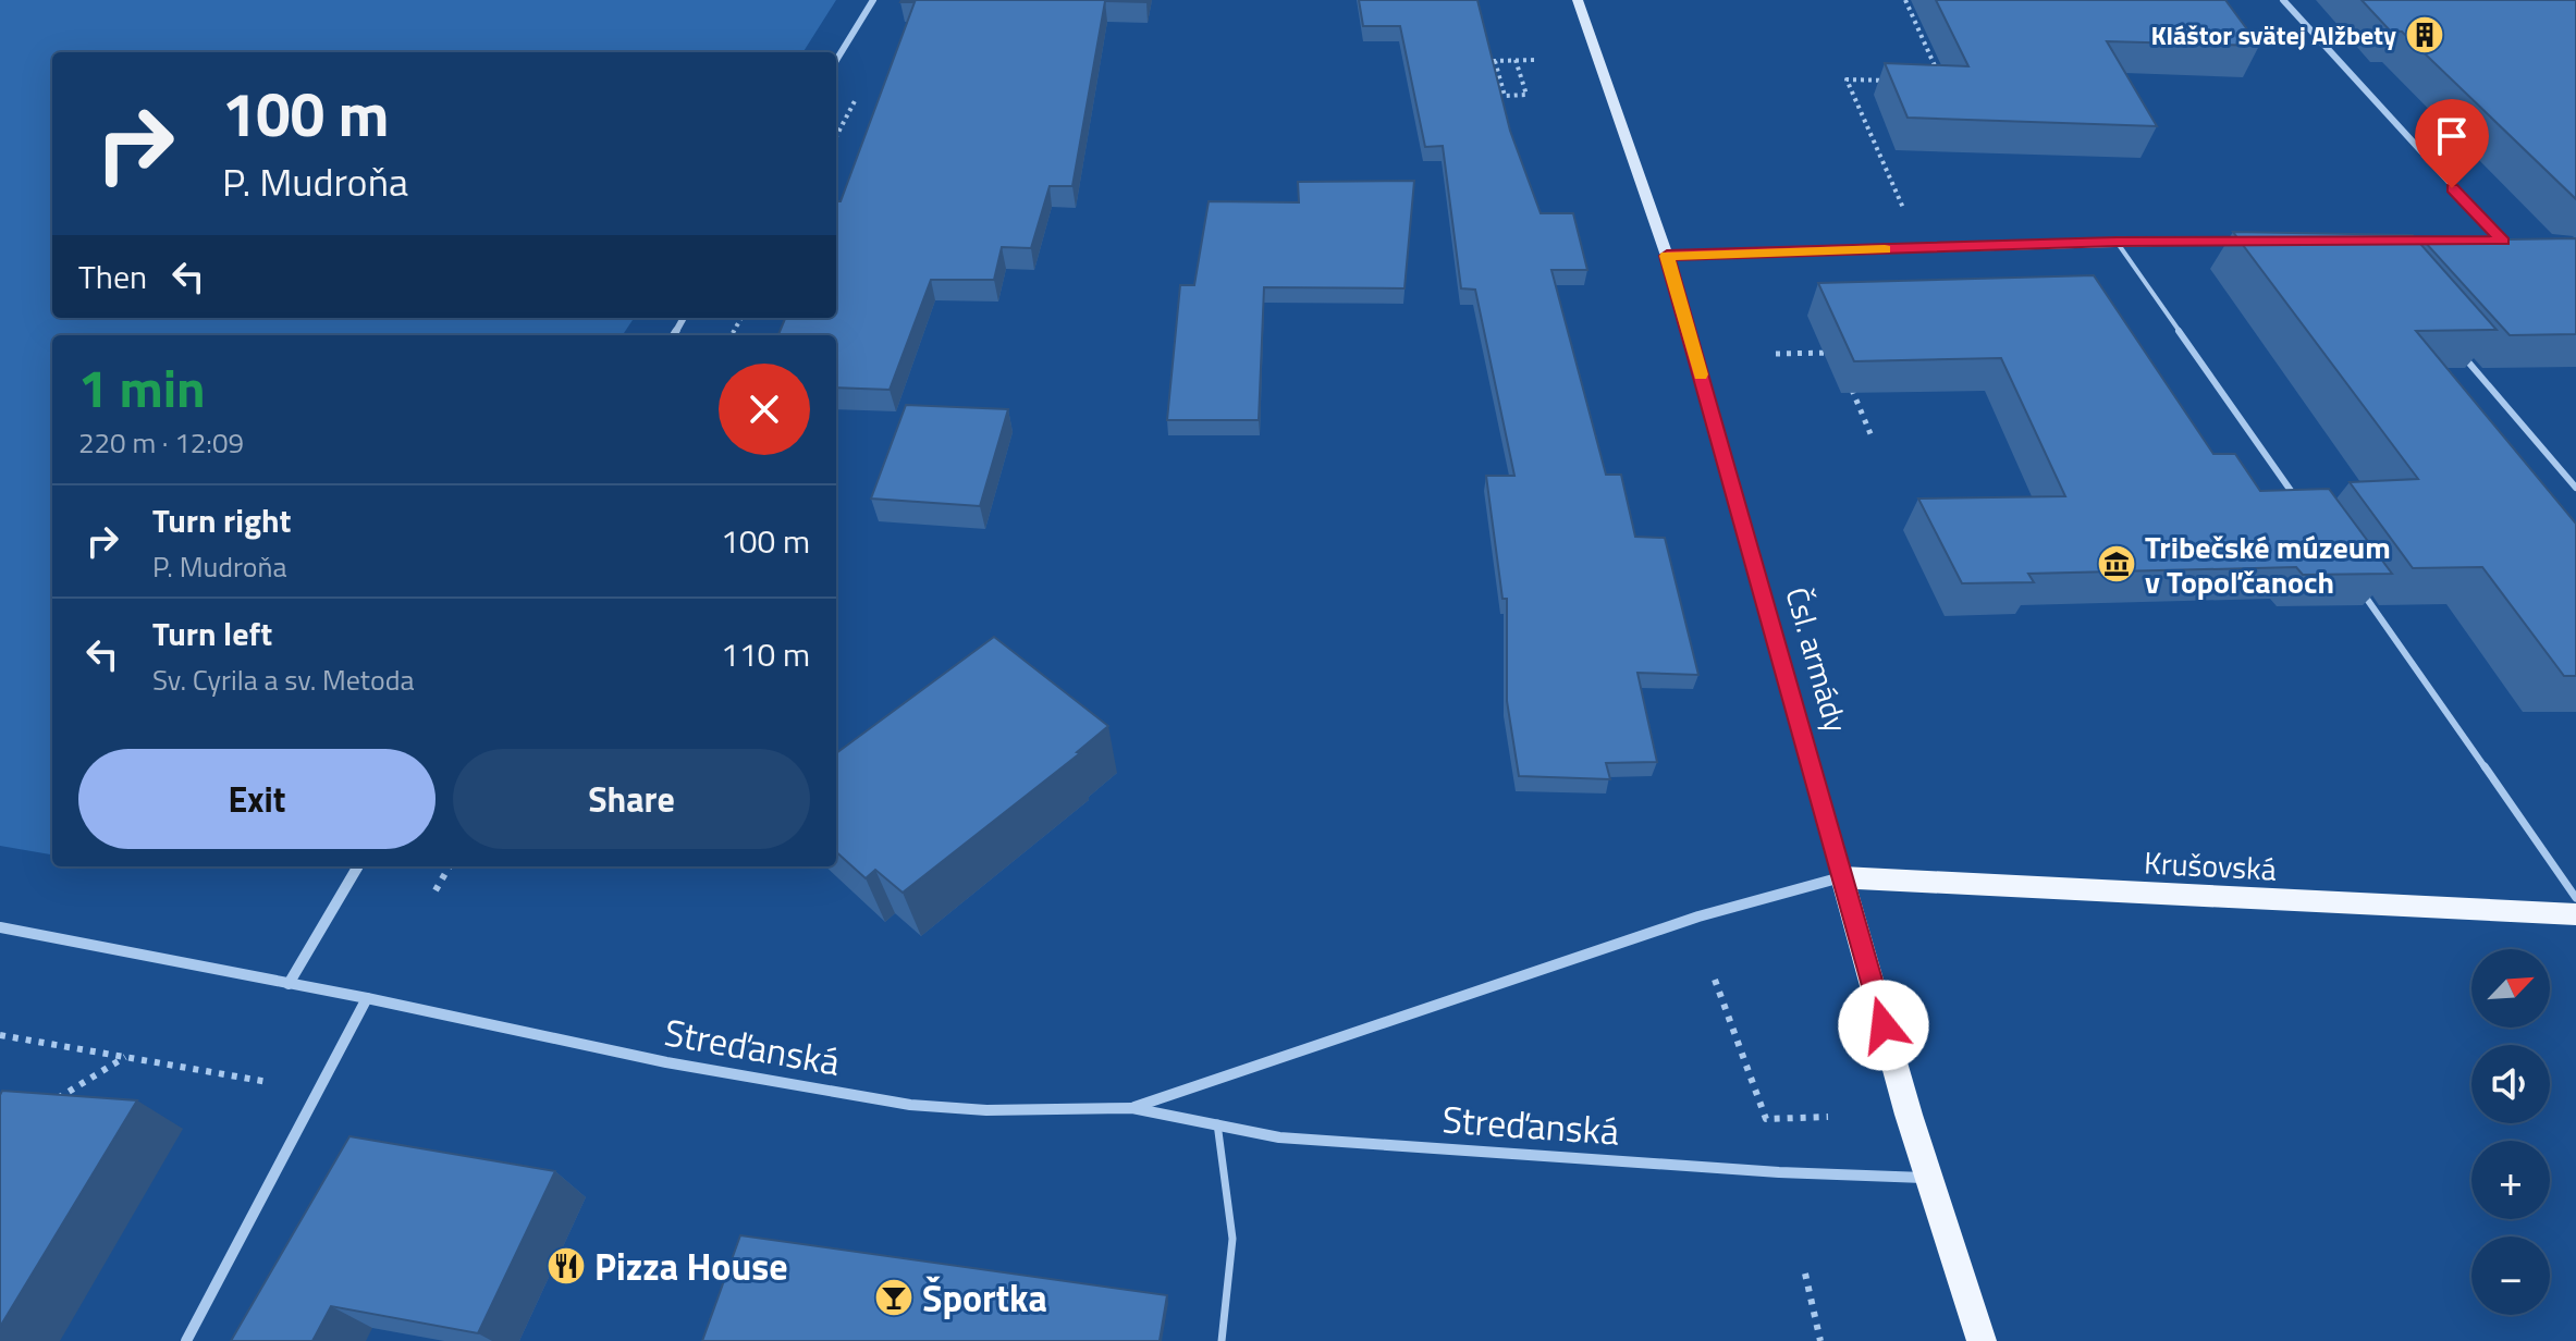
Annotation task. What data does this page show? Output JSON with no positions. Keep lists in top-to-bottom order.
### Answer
{
  "streets": {
    "main road": ["Čsl. armády", "Krušovská"],
    "street": ["Streďanská"]
  },
  "crossings": [
    ["Čsl. armády", "Krušovská"],
    ["Čsl. armády", "Streďanská"],
    ["Krušovská", "Streďanská"]
  ],
  "places": {
    "building": ["Kláštor svätej Alžbety"],
    "museum": ["Tribečské múzeum v Topoľčanoch"],
    "restaurant": ["Pizza House"],
    "bar": ["Športka"]
  },
  "north": "top right",
  "page": {
    "turn": ["100 m", "P. Mudroňa"],
    "then": "Then",
    "heading": ["1 min", "220 m · 12:09"],
    "list": [
      {
        "name": "Turn right",
        "note": "P. Mudroňa",
        "value": "100 m"
      },
      {
        "name": "Turn left",
        "note": "Sv. Cyrila a sv. Metoda",
        "value": "110 m"
      }
    ],
    "buttons": ["Exit", "Share"],
    "map_buttons": ["+", "−"]
  }
}
